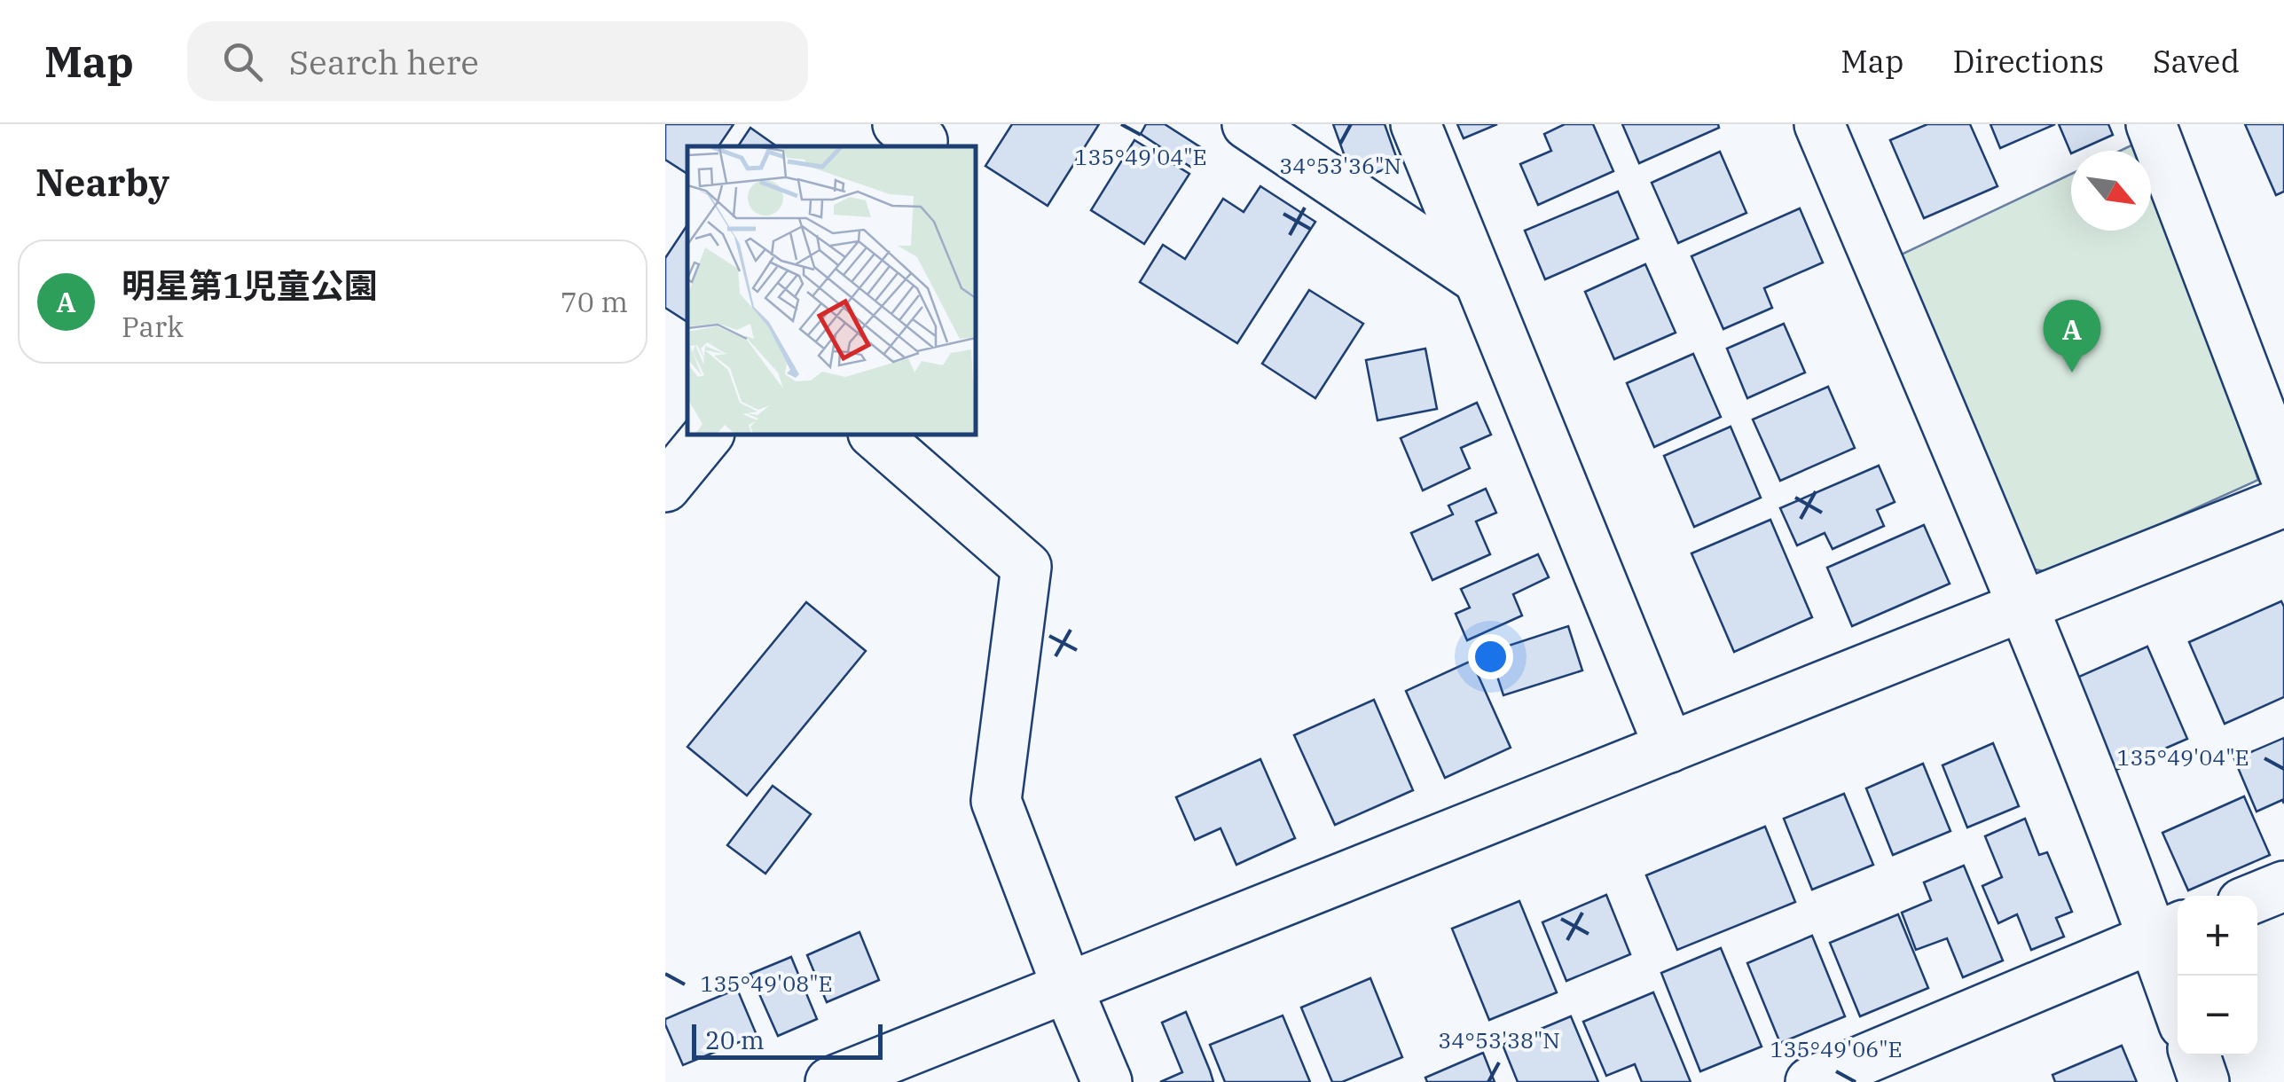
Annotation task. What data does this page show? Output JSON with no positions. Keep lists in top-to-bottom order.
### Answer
{
  "scale_bar": "20 m",
  "north": "bottom right",
  "page": {
    "header": "Map",
    "search": "Search here",
    "nav": ["Map", "Directions", "Saved"],
    "heading": "Nearby",
    "list": [
      {
        "mark": "A",
        "name": "明星第1児童公園",
        "note": "Park",
        "value": "70 m"
      }
    ],
    "pins": "A",
    "map_buttons": ["+", "−"],
    "scale": "20 m"
  },
  "coordinates": [
    "135°49'04\"E",
    "34°53'36\"N",
    "135°49'08\"E",
    "34°53'38\"N",
    "135°49'06\"E"
  ]
}
